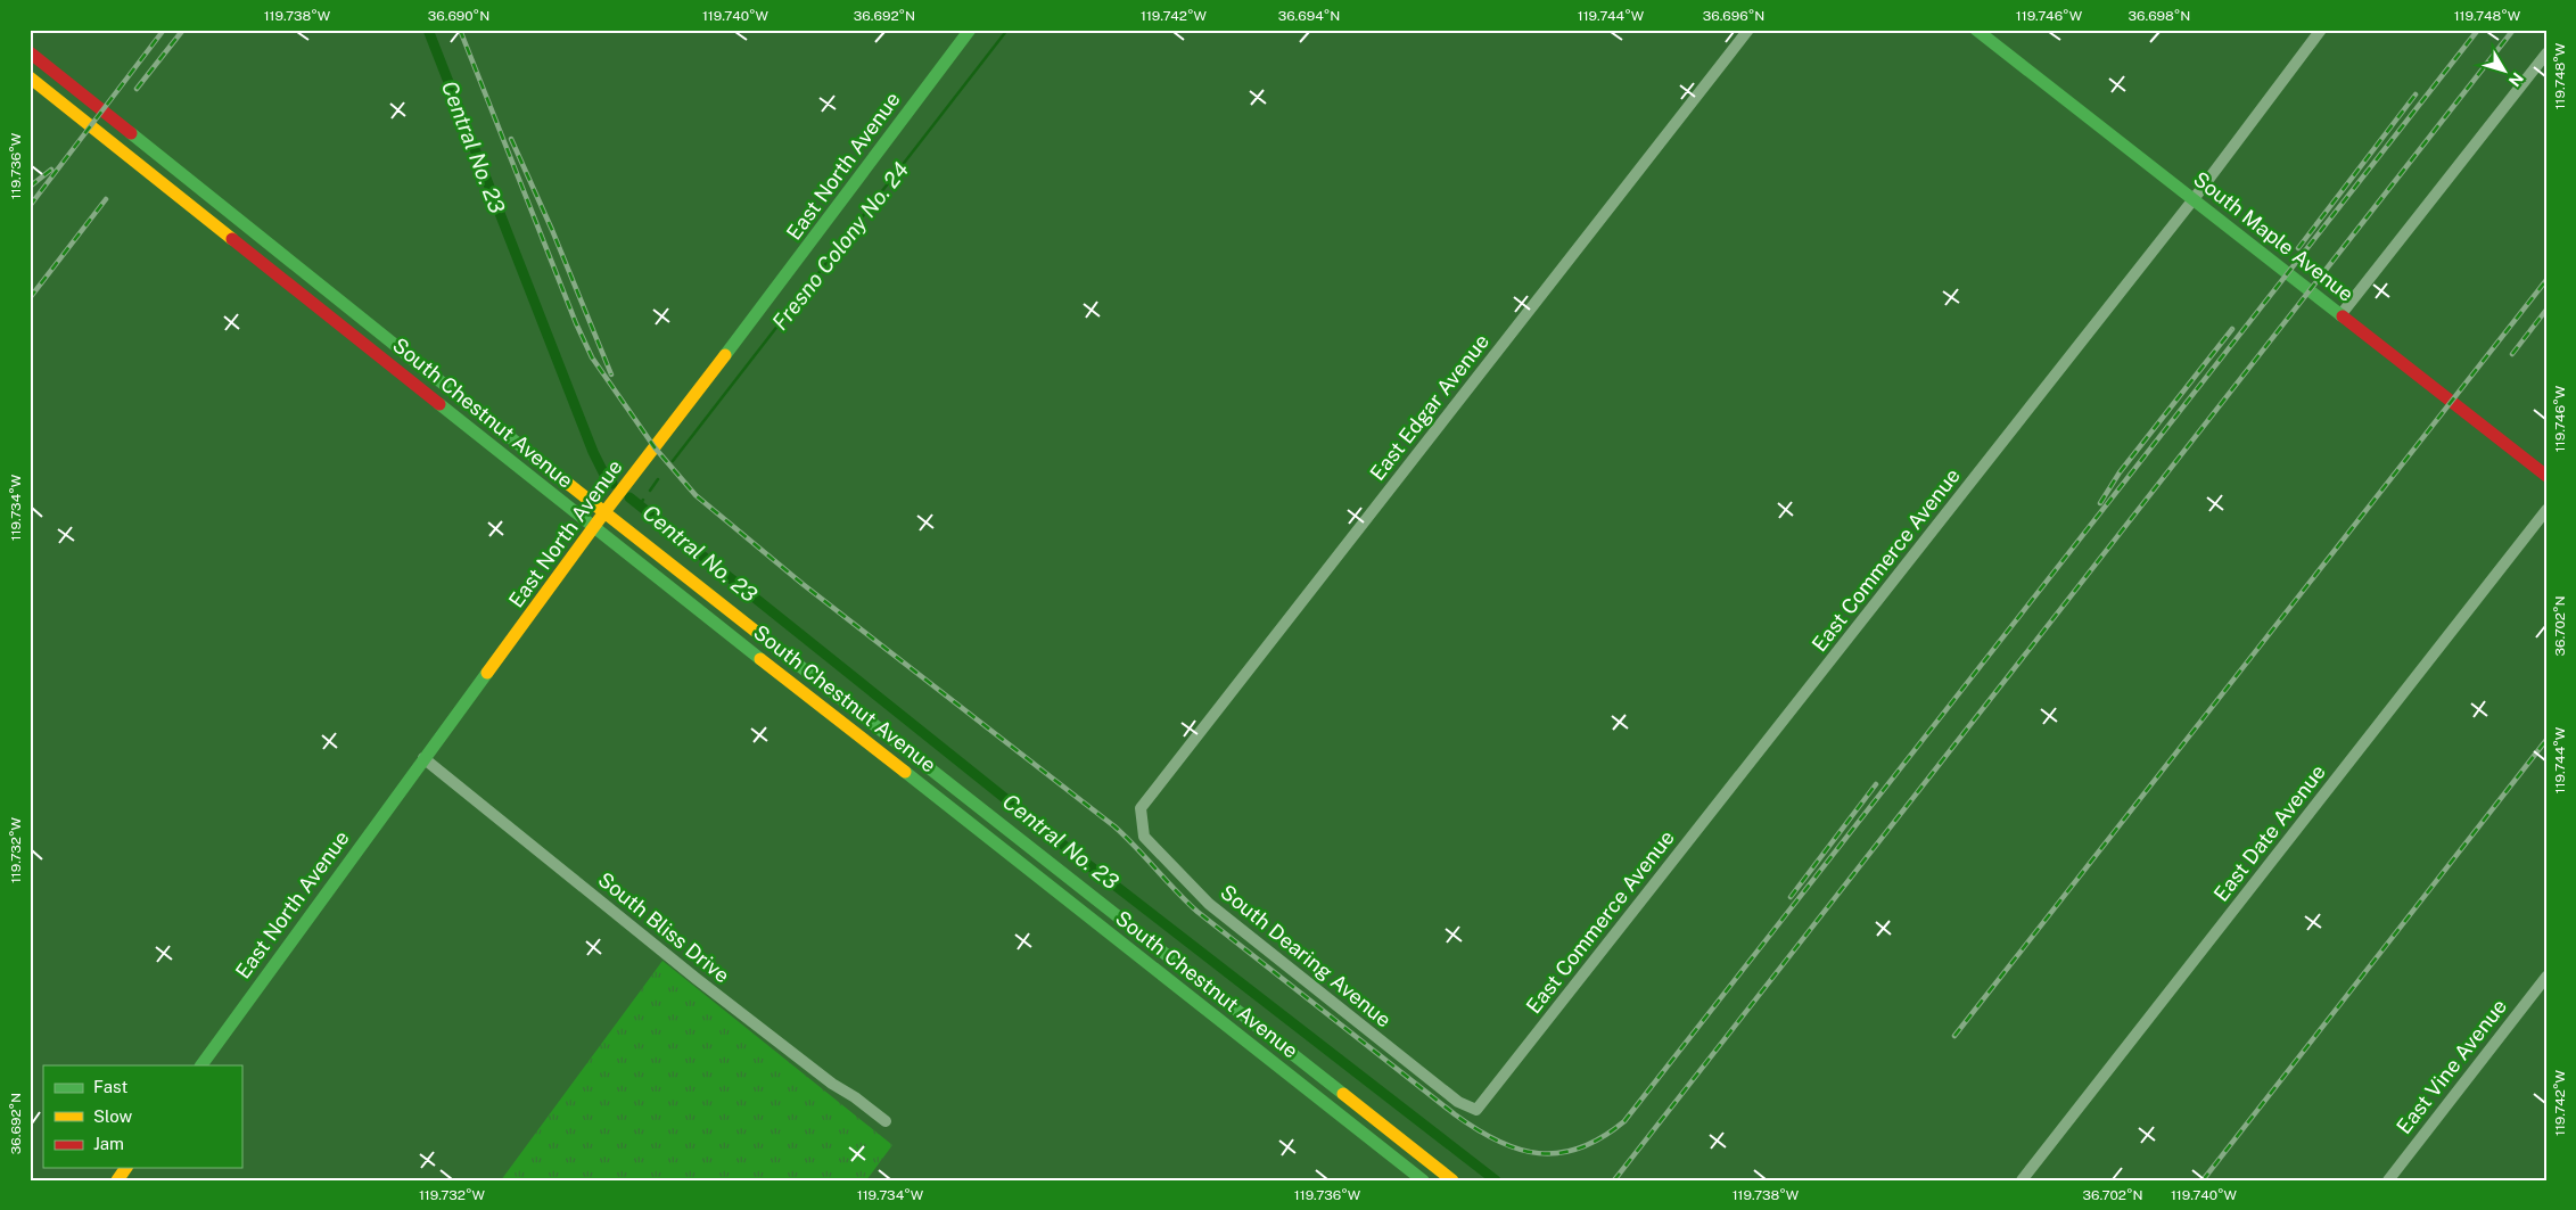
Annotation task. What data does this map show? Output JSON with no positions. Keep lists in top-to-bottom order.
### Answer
{
  "streets": {
    "main road": ["East North Avenue", "South Maple Avenue", "South Chestnut Avenue"],
    "street": [
      "East Edgar Avenue",
      "East Commerce Avenue",
      "East Date Avenue",
      "South Bliss Drive",
      "South Dearing Avenue",
      "East Vine Avenue"
    ]
  },
  "crossings": [
    ["East North Avenue", "South Chestnut Avenue"],
    ["East North Avenue", "South Bliss Drive"],
    ["South Maple Avenue", "East Commerce Avenue"],
    ["East Edgar Avenue", "South Dearing Avenue"],
    ["East Commerce Avenue", "South Dearing Avenue"]
  ],
  "water": ["Central No. 23", "Fresno Colony No. 24"],
  "legend": ["Fast", "Slow", "Jam"],
  "north": "bottom right",
  "coordinates": [
    "119.738°W",
    "36.690°N",
    "119.740°W",
    "36.692°N",
    "119.742°W",
    "36.694°N",
    "119.744°W",
    "36.696°N",
    "119.746°W",
    "36.698°N",
    "119.748°W",
    "119.736°W",
    "119.734°W",
    "36.702°N",
    "119.732°W"
  ]
}
